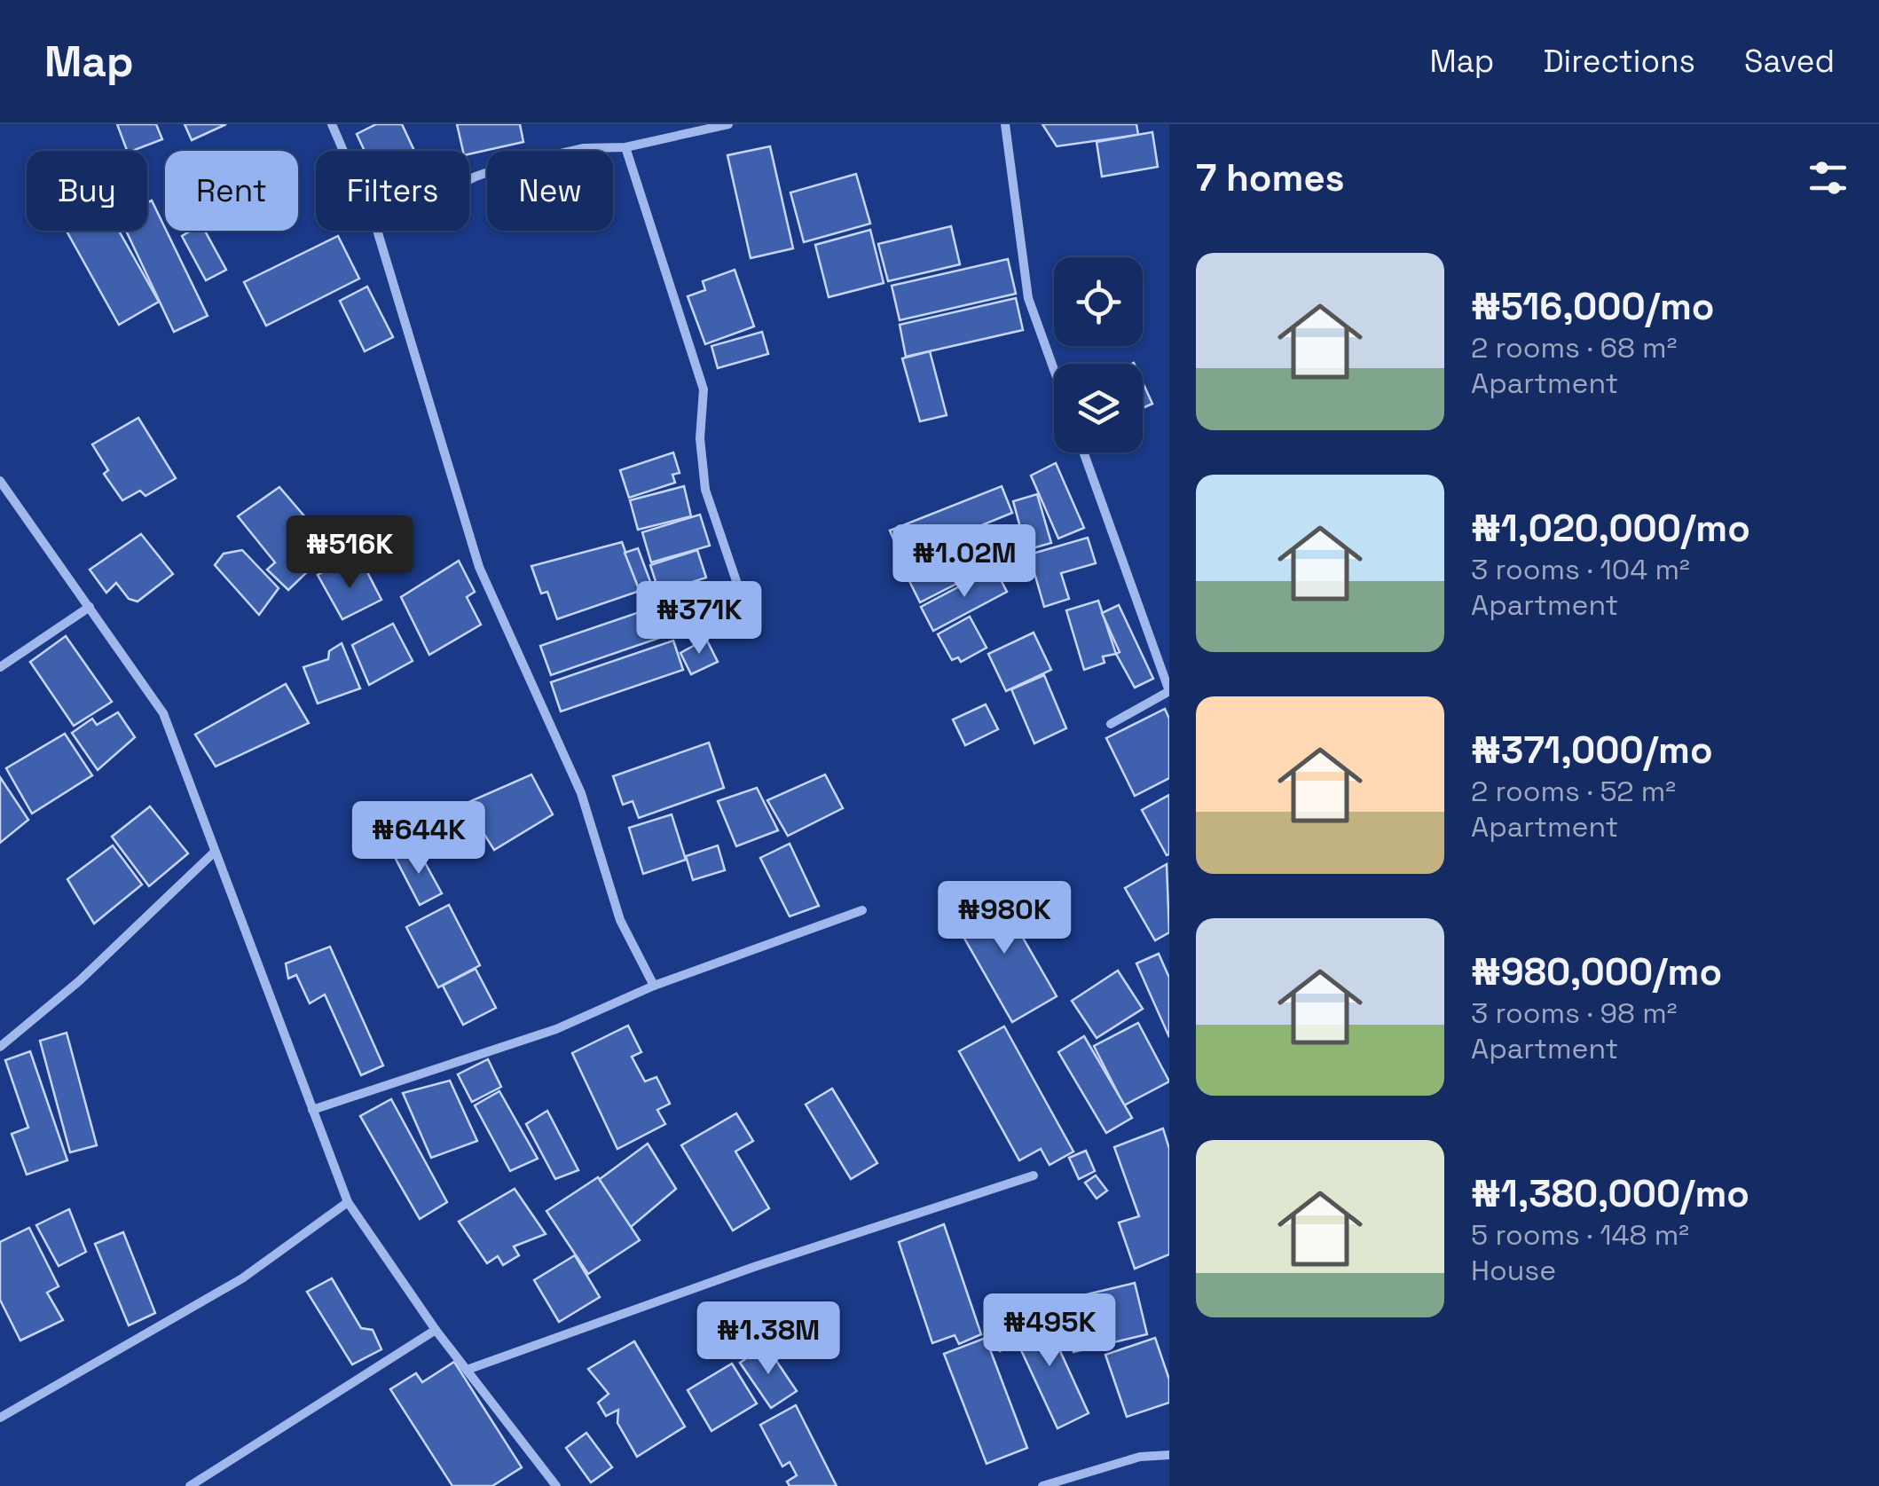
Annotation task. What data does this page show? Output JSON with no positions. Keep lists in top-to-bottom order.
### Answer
{
  "page": {
    "header": "Map",
    "nav": ["Map", "Directions", "Saved"],
    "heading": "7 homes",
    "chip": [
      "Buy",
      "Rent",
      "Filters",
      "New"
    ],
    "list": [
      {
        "name": "₦516,000/mo",
        "note": "2 rooms · 68 m² · Apartment"
      },
      {
        "name": "₦1,020,000/mo",
        "note": "3 rooms · 104 m² · Apartment"
      },
      {
        "name": "₦371,000/mo",
        "note": "2 rooms · 52 m² · Apartment"
      },
      {
        "name": "₦980,000/mo",
        "note": "3 rooms · 98 m² · Apartment"
      },
      {
        "name": "₦1,380,000/mo",
        "note": "5 rooms · 148 m² · House"
      }
    ],
    "price": [
      "₦516K",
      "₦1.02M",
      "₦371K",
      "₦644K",
      "₦980K",
      "₦495K",
      "₦1.38M"
    ]
  }
}
